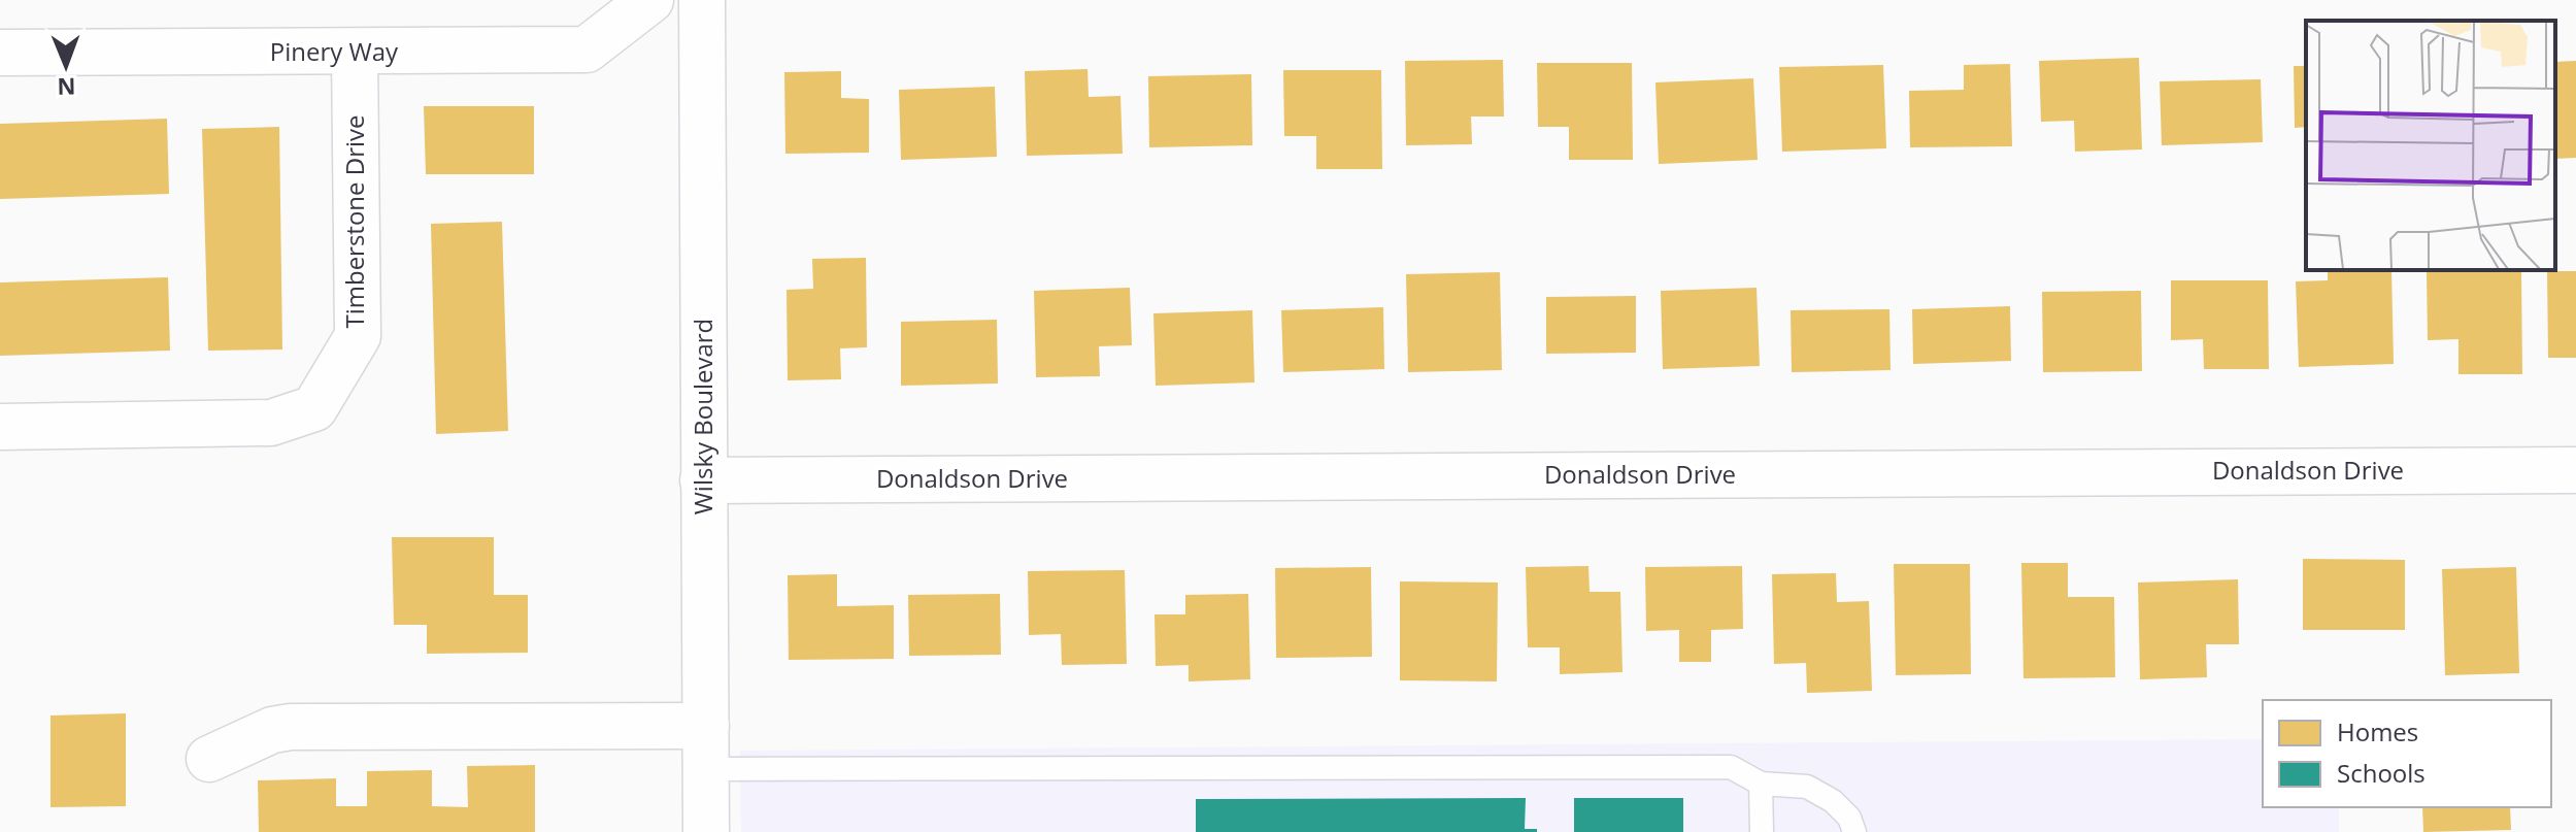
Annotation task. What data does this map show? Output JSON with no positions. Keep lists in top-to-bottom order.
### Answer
{
  "streets": {
    "street": [
      "Pinery Way",
      "Timberstone Drive",
      "Wilsky Boulevard",
      "Donaldson Drive"
    ]
  },
  "crossings": [
    ["Pinery Way", "Timberstone Drive"],
    ["Wilsky Boulevard", "Donaldson Drive"]
  ],
  "legend": ["Homes", "Schools"],
  "north": "bottom"
}
